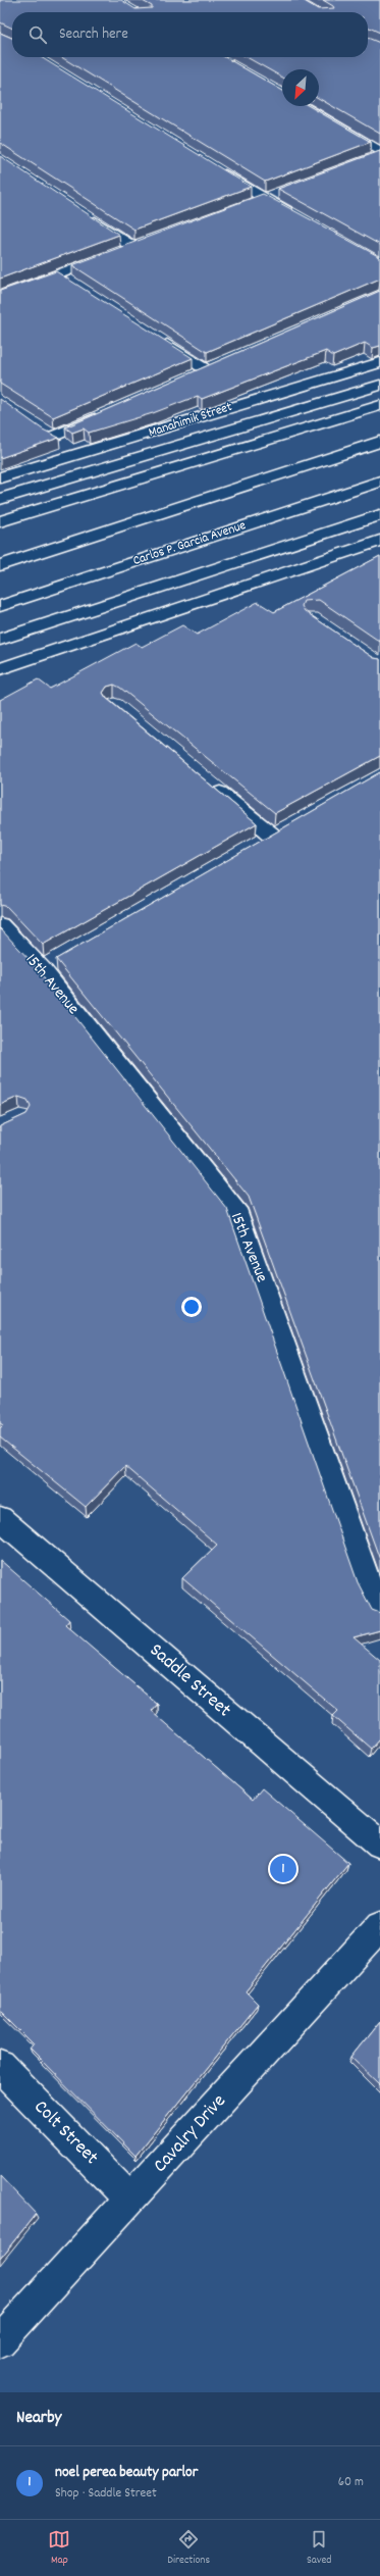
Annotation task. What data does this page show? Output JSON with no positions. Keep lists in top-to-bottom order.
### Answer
{
  "streets": {
    "street": [
      "Manahimik Street",
      "Carlos P. Garcia Avenue",
      "15th Avenue",
      "Saddle Street",
      "Colt Street",
      "Cavalry Drive"
    ]
  },
  "crossings": [
    ["Colt Street", "Cavalry Drive"]
  ],
  "north": "bottom left",
  "page": {
    "search": "Search here",
    "pins": "1",
    "heading": "Nearby",
    "list": [
      {
        "mark": "1",
        "name": "noel perea beauty parlor",
        "note": "Shop · Saddle Street",
        "value": "60 m"
      }
    ],
    "nav": ["Map", "Directions", "Saved"]
  }
}
